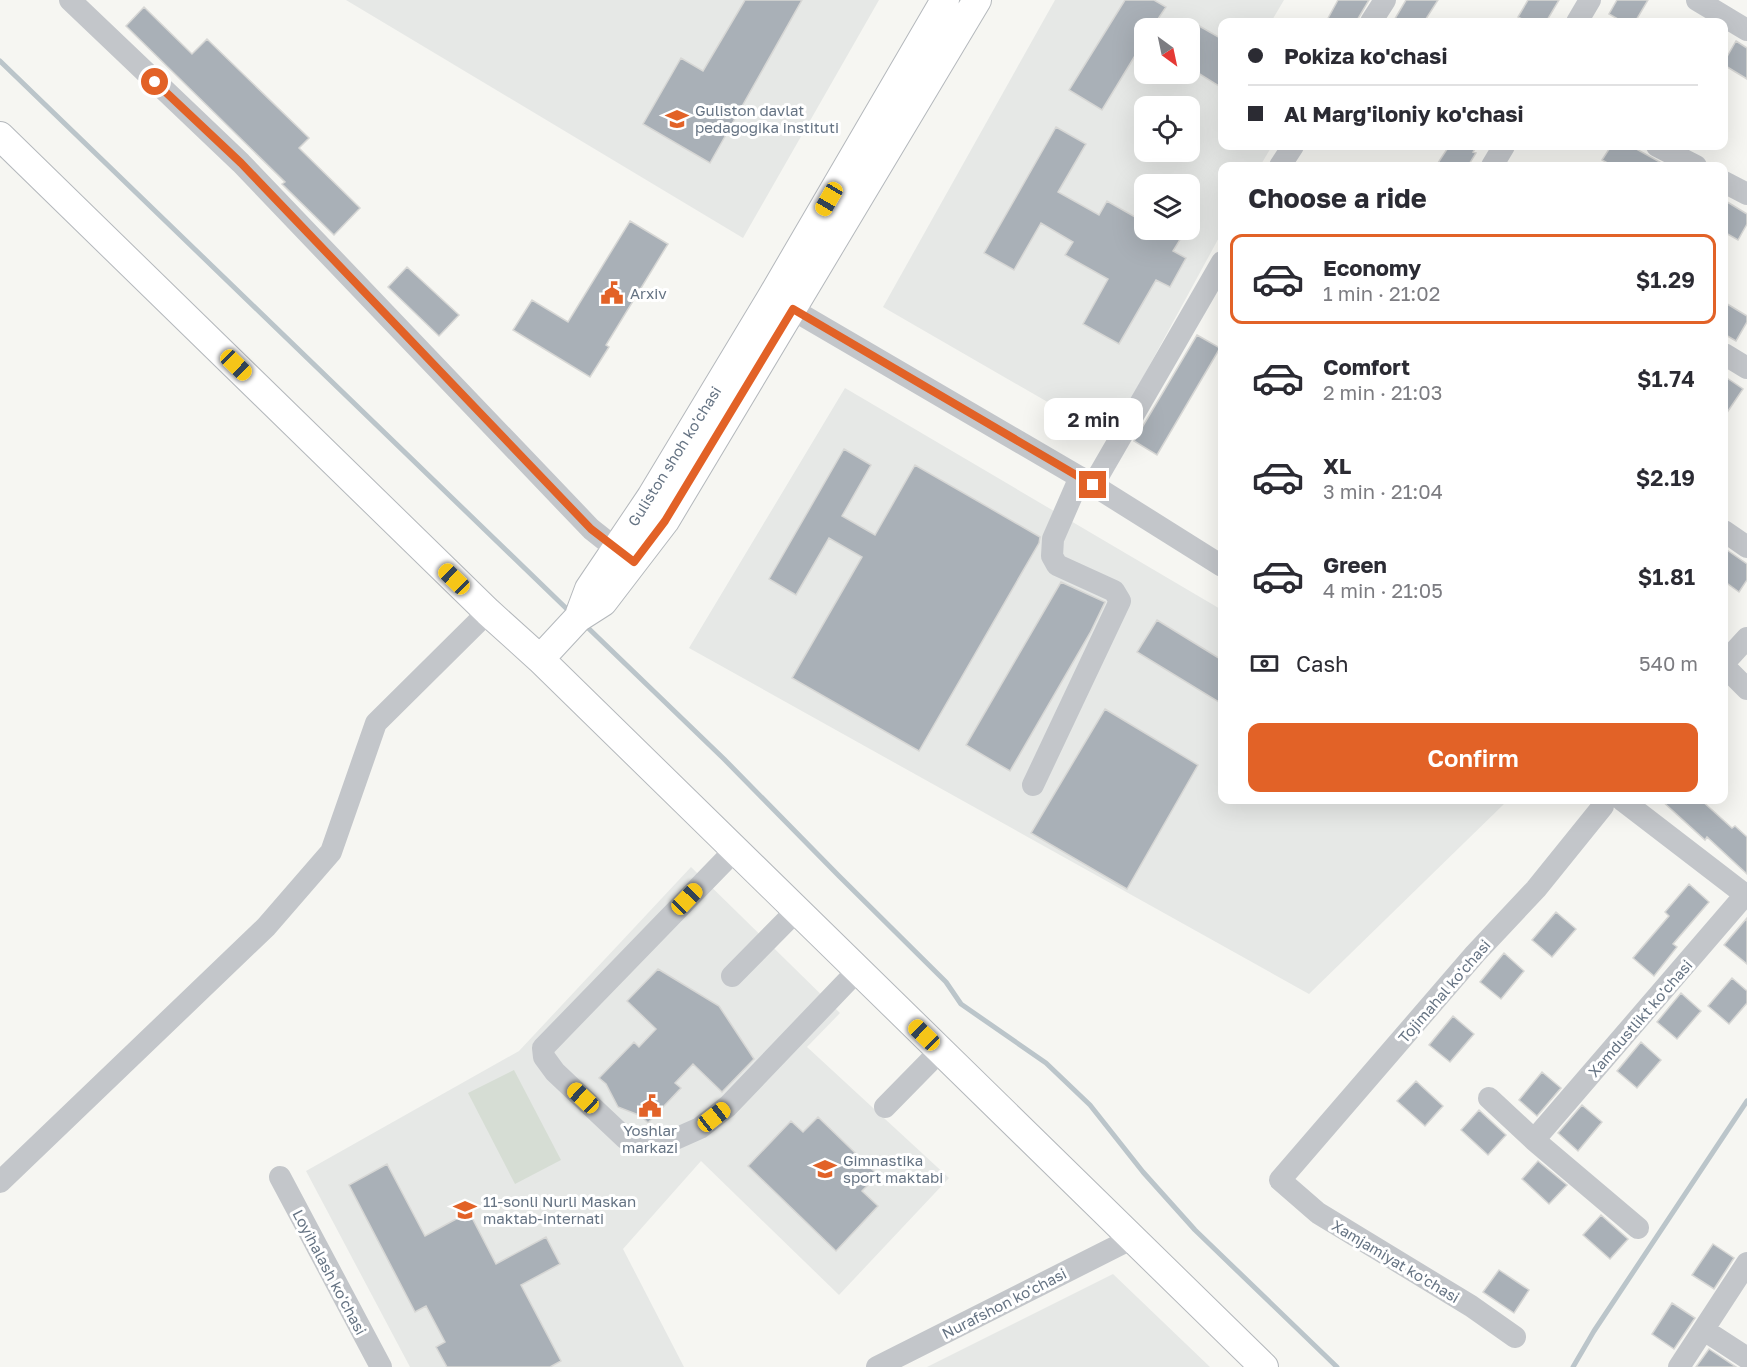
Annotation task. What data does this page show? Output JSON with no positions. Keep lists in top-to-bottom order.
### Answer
{
  "streets": {
    "main road": ["Guliston shoh ko'chasi"],
    "street": [
      "Tojimahal ko'chasi",
      "Xamdustlikt ko'chasi",
      "Xamjamiyat ko'chasi",
      "Loyihalash ko'chasi",
      "Nurafshon ko'chasi"
    ]
  },
  "crossings": [
    ["Tojimahal ko'chasi", "Xamjamiyat ko'chasi"]
  ],
  "places": {
    "school or university": ["Guliston davlat pedagogika instituti", "Gimnastika sport maktabi", "11-sonli Nurli Maskan maktab-internati"],
    "public building": ["Arxiv", "Yoshlar markazi"]
  },
  "north": "bottom right",
  "page": {
    "banner": ["Pokiza ko'chasi", "Al Marg'iloniy ko'chasi"],
    "heading": "Choose a ride",
    "list": [
      {
        "name": "Economy",
        "note": "1 min · 21:02",
        "value": "$1.29"
      },
      {
        "name": "Comfort",
        "note": "2 min · 21:03",
        "value": "$1.74"
      },
      {
        "name": "XL",
        "note": "3 min · 21:04",
        "value": "$2.19"
      },
      {
        "name": "Green",
        "note": "4 min · 21:05",
        "value": "$1.81"
      }
    ],
    "bubble": "2 min",
    "pay": ["Cash", "540 m"],
    "buttons": "Confirm"
  }
}
